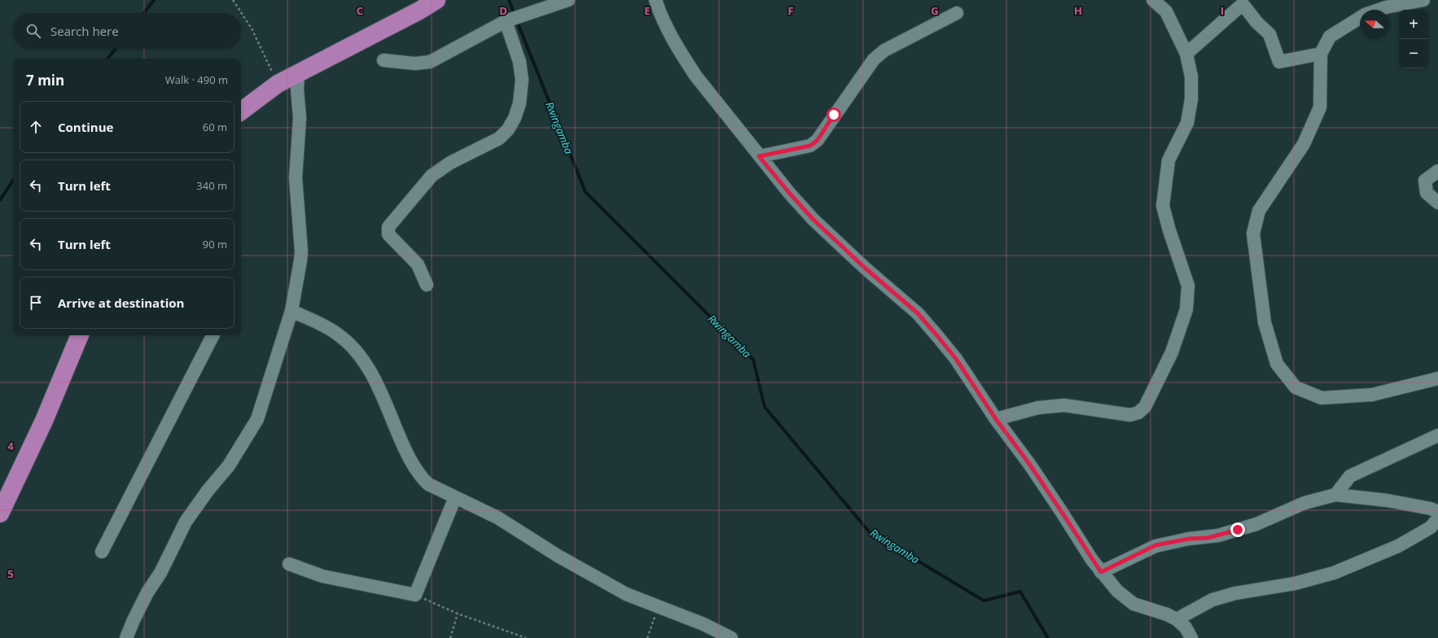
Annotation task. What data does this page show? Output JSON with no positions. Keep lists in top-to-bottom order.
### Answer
{
  "water": ["Rwingamba"],
  "north": "left",
  "page": {
    "map_buttons": ["+", "−"],
    "search": "Search here",
    "heading": ["7 min", "Walk · 490 m"],
    "list": [
      ["Continue", "60 m"],
      ["Turn left", "340 m"],
      ["Turn left", "90 m"],
      "Arrive at destination"
    ]
  },
  "grid": {
    "columns": [
      "C",
      "D",
      "E",
      "F",
      "G",
      "H",
      "I"
    ],
    "rows": ["4", "5"]
  }
}
